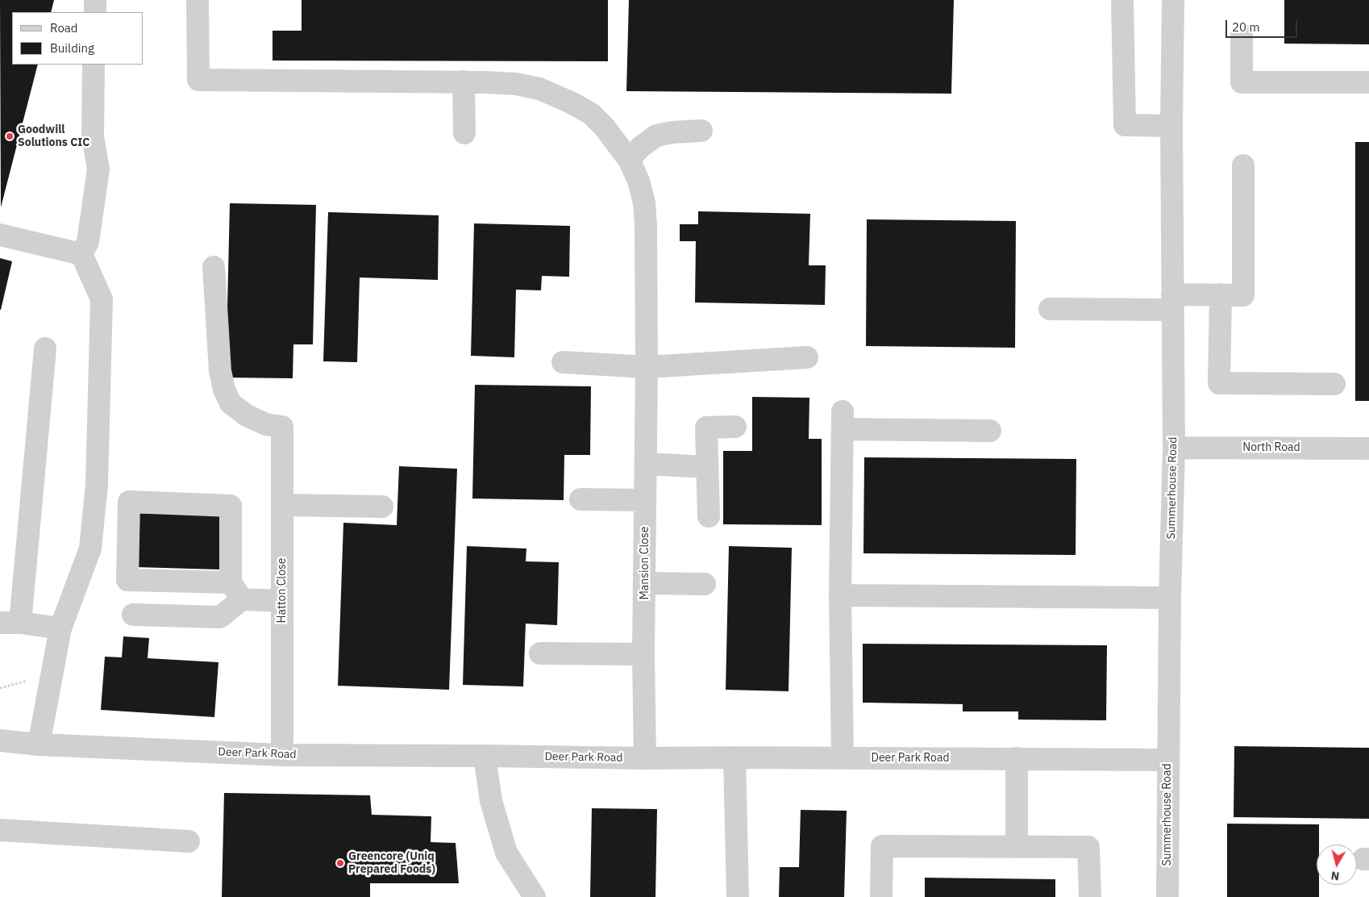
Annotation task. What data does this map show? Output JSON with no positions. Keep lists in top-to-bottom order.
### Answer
{
  "streets": {
    "street": [
      "North Road",
      "Summerhouse Road",
      "Mansion Close",
      "Hatton Close",
      "Deer Park Road"
    ]
  },
  "crossings": [
    ["North Road", "Summerhouse Road"],
    ["Summerhouse Road", "Deer Park Road"],
    ["Mansion Close", "Deer Park Road"],
    ["Hatton Close", "Deer Park Road"]
  ],
  "places": ["Goodwill Solutions CIC", "Greencore (Uniq Prepared Foods)"],
  "legend": ["Road", "Building"],
  "scale_bar": "20 m",
  "north": "bottom"
}
